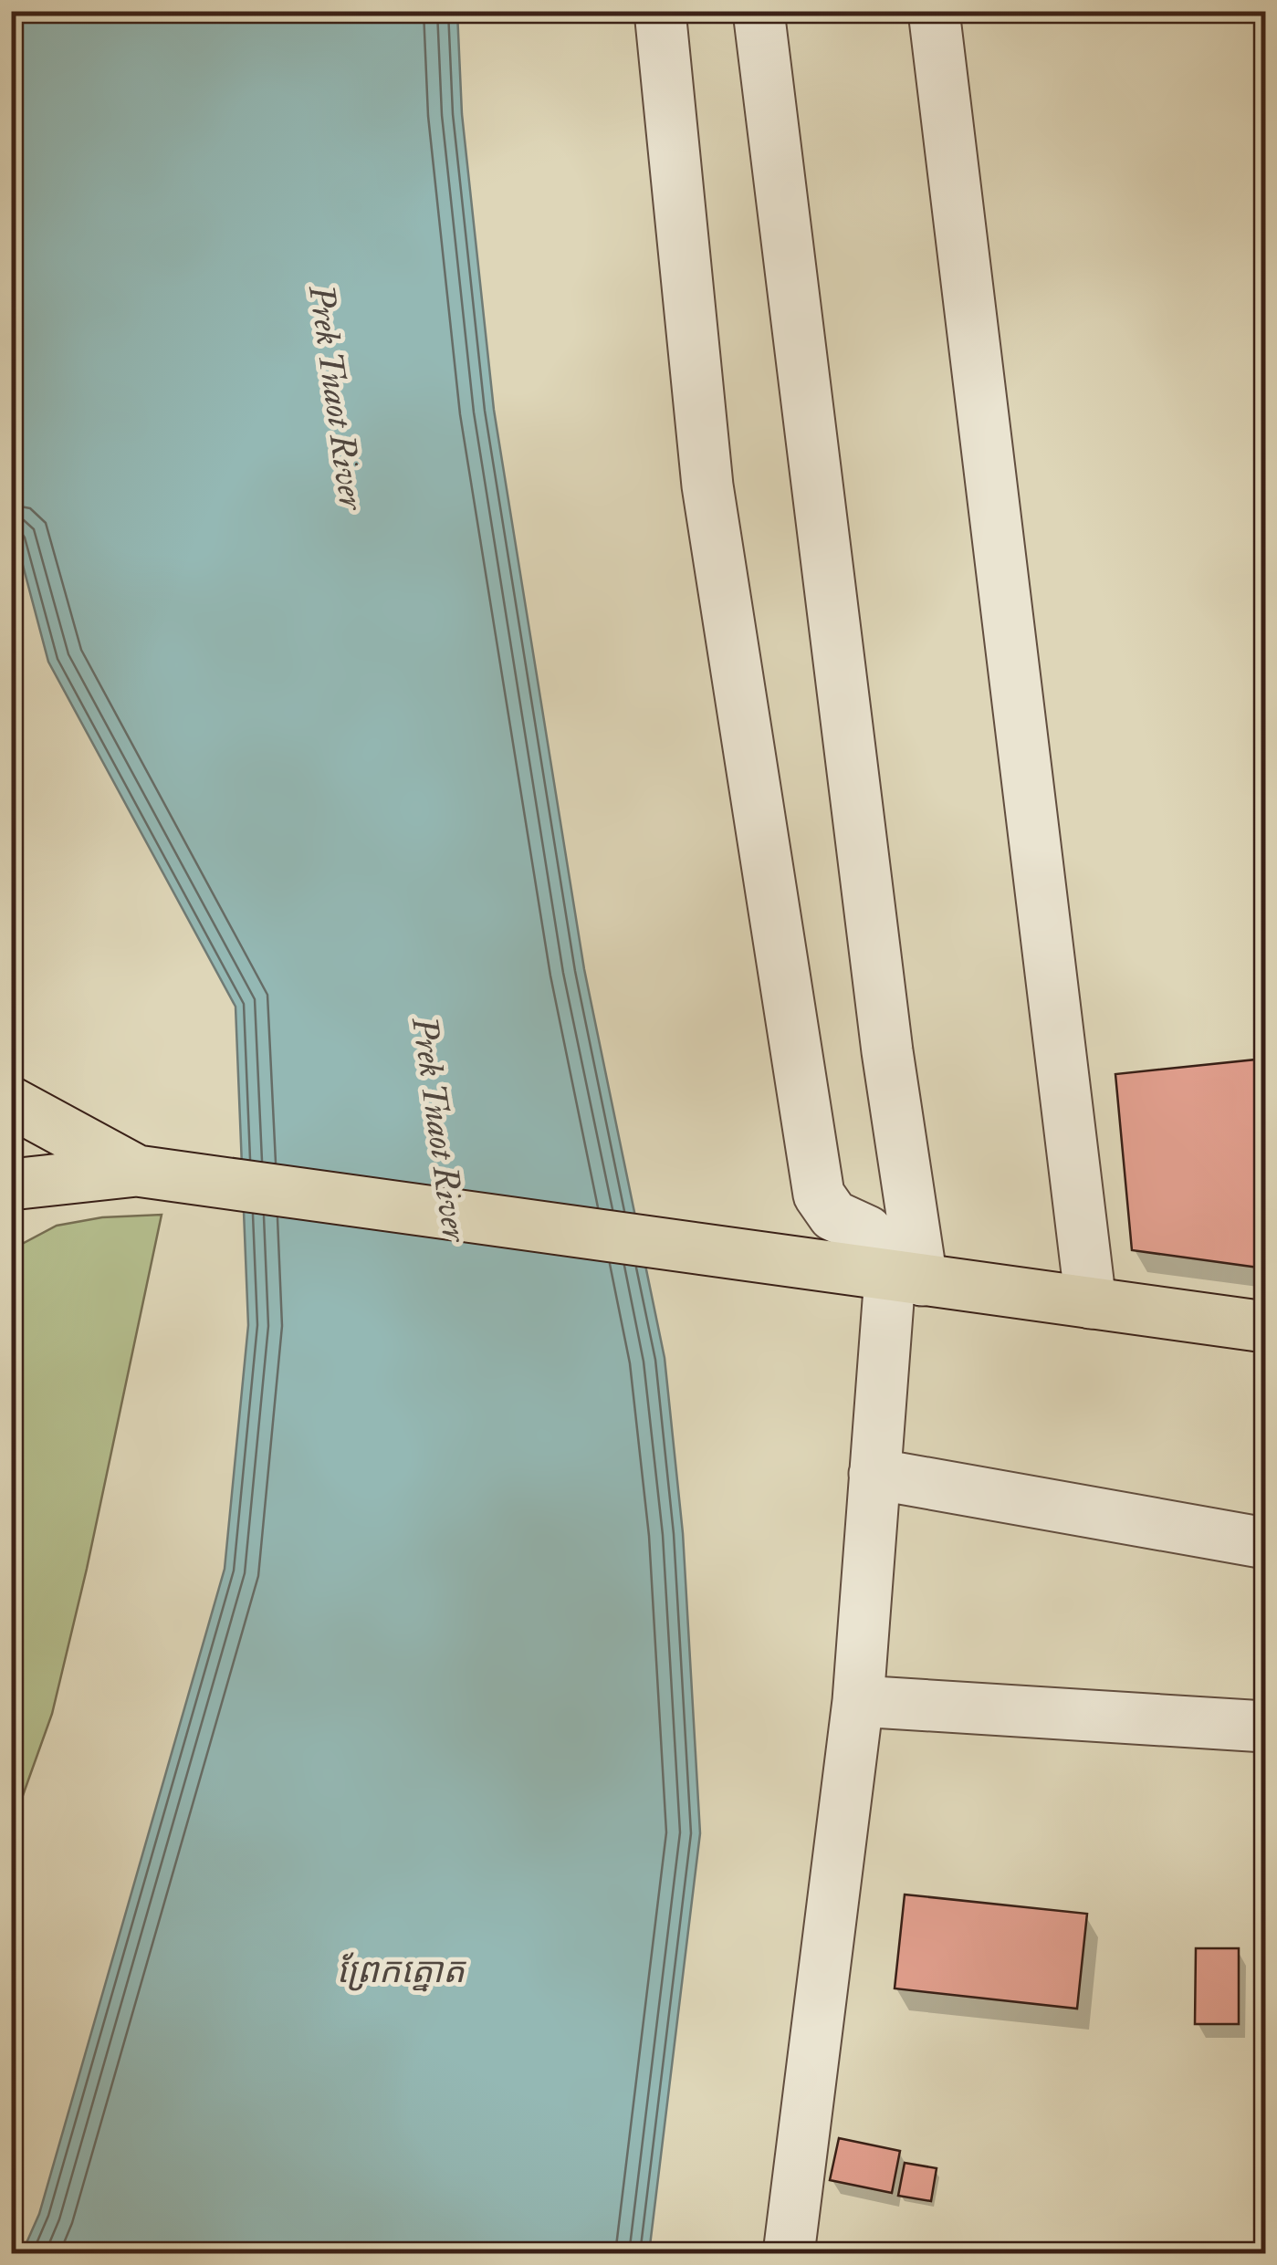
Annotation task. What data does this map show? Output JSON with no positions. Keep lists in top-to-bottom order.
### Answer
{
  "water": ["Prek Tnaot River", "ព្រែកត្នោត"]
}
